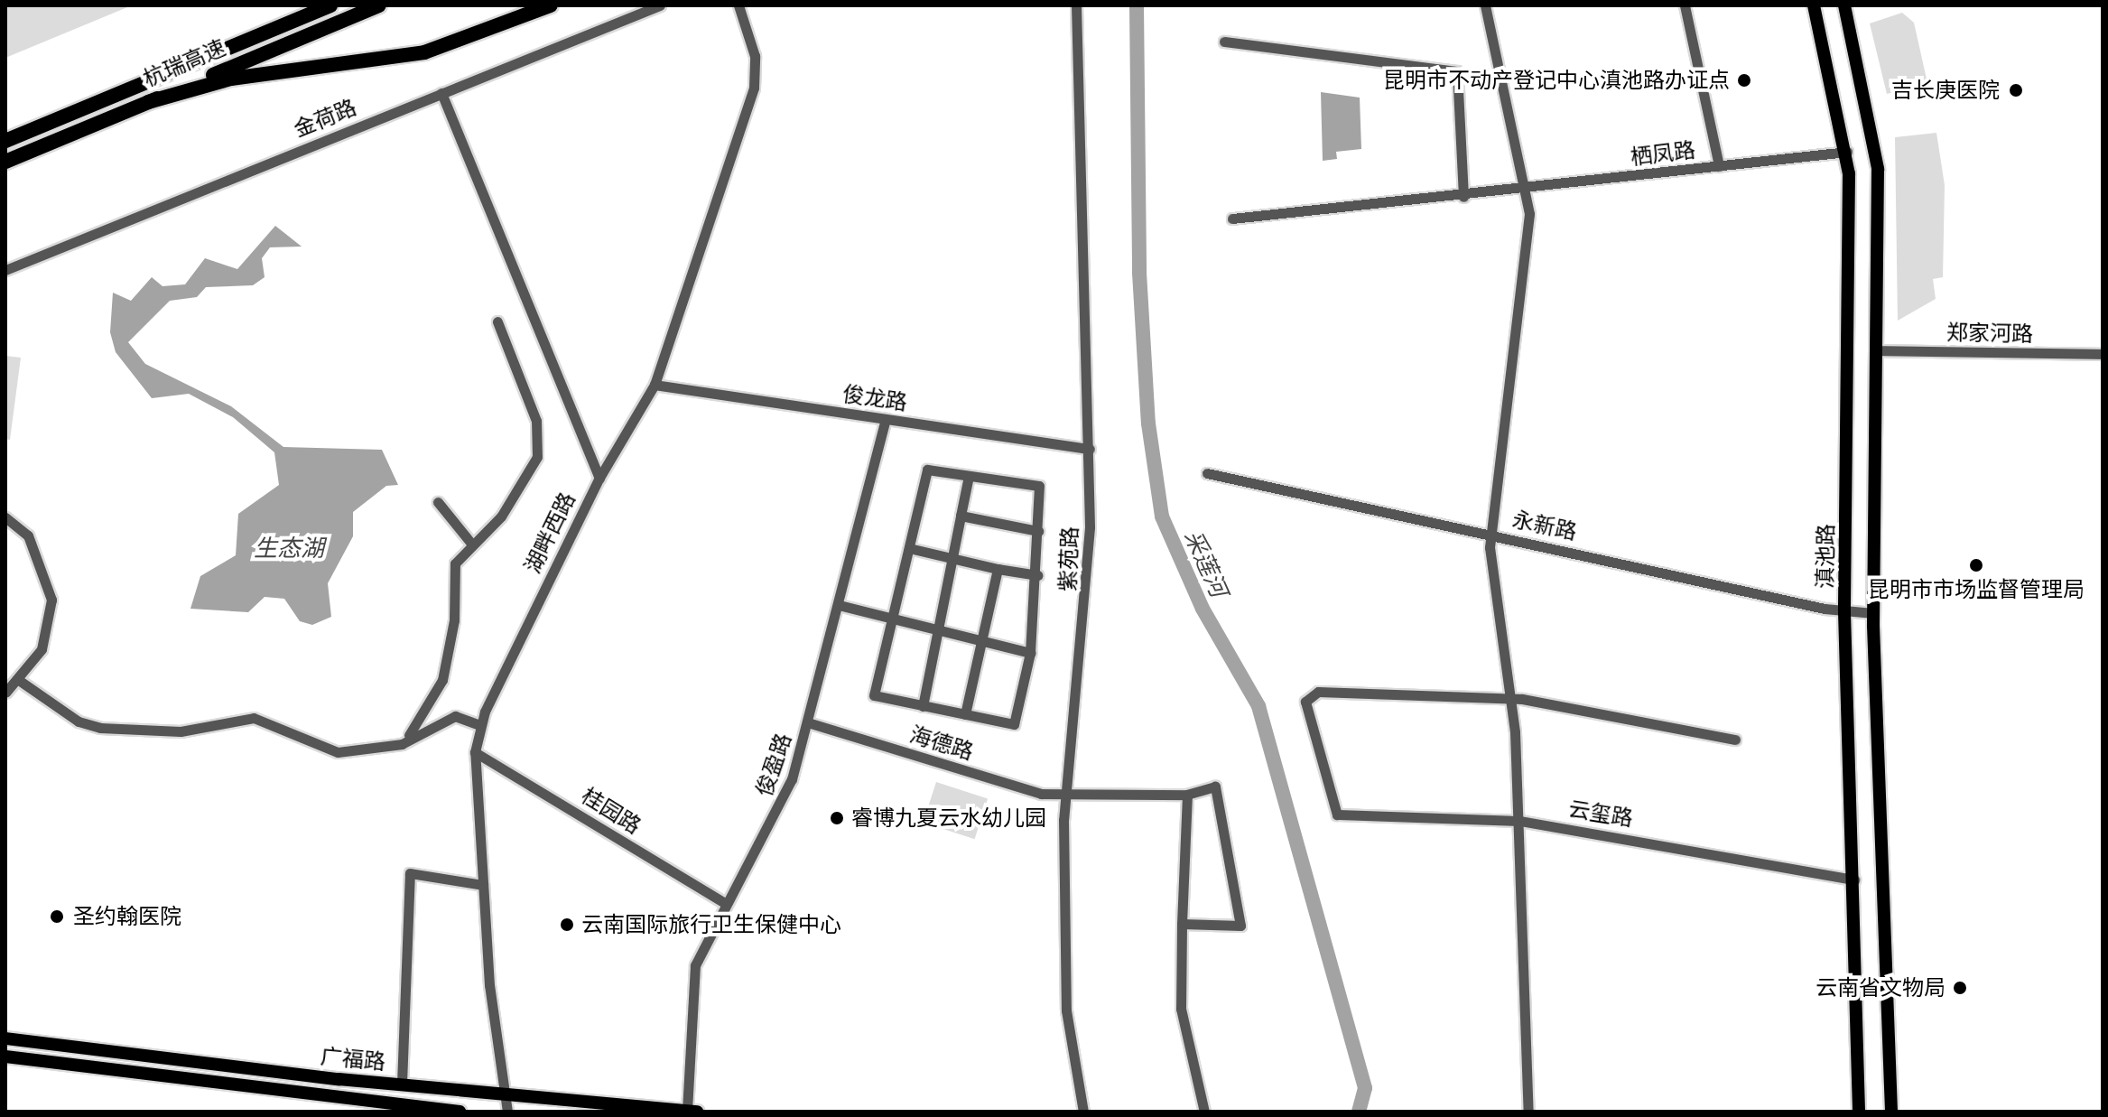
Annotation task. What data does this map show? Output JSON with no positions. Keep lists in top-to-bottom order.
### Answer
{
  "streets": {
    "highway": ["杭瑞高速"],
    "main road": ["滇池路", "广福路"],
    "street": [
      "金荷路",
      "栖凤路",
      "郑家河路",
      "俊龙路",
      "永新路",
      "湖畔西路",
      "紫苑路",
      "海德路",
      "俊盈路",
      "桂园路",
      "云玺路"
    ]
  },
  "crossings": [
    ["栖凤路", "滇池路"],
    ["俊龙路", "湖畔西路"],
    ["俊龙路", "紫苑路"],
    ["俊龙路", "俊盈路"],
    ["永新路", "滇池路"],
    ["湖畔西路", "桂园路"],
    ["湖畔西路", "广福路"],
    ["滇池路", "云玺路"],
    ["紫苑路", "海德路"],
    ["海德路", "俊盈路"],
    ["俊盈路", "桂园路"],
    ["俊盈路", "广福路"]
  ],
  "water": ["生态湖", "采莲河"],
  "places": [
    "昆明市不动产登记中心滇池路办证点",
    "吉长庚医院",
    "昆明市市场监督管理局",
    "睿博九夏云水幼儿园",
    "圣约翰医院",
    "云南国际旅行卫生保健中心",
    "云南省文物局"
  ]
}
